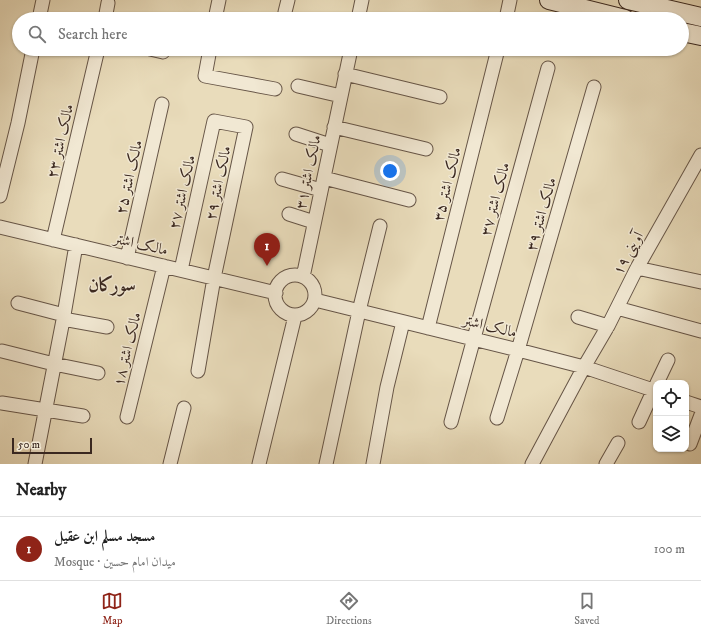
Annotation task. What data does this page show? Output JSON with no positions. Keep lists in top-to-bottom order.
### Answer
{
  "streets": {
    "street": [
      "مالک اشتر ۲۳",
      "مالک اشتر ۳۱",
      "مالک اشتر ۲۵",
      "مالک اشتر ۲۹",
      "مالک اشتر ۳۵",
      "مالک اشتر ۲۷",
      "مالک اشتر ۳۷",
      "مالک اشتر ۳۹",
      "مالک اشتر",
      "آوینی ۱۹",
      "مالک اشتر ۱۸"
    ]
  },
  "crossings": [
    ["مالک اشتر ۲۳", "مالک اشتر"],
    ["مالک اشتر ۳۱", "مالک اشتر"],
    ["مالک اشتر ۲۵", "مالک اشتر"],
    ["مالک اشتر ۲۹", "مالک اشتر ۲۷"],
    ["مالک اشتر ۲۹", "مالک اشتر"],
    ["مالک اشتر ۳۵", "مالک اشتر"],
    ["مالک اشتر ۲۷", "مالک اشتر"],
    ["مالک اشتر ۳۷", "مالک اشتر"],
    ["مالک اشتر ۳۹", "مالک اشتر"],
    ["مالک اشتر", "آوینی ۱۹"],
    ["مالک اشتر", "مالک اشتر ۱۸"]
  ],
  "districts": ["سورکان"],
  "scale_bar": "50 m",
  "page": {
    "search": "Search here",
    "pins": "1",
    "scale": "50 m",
    "heading": "Nearby",
    "list": [
      {
        "mark": "1",
        "name": "مسجد مسلم ابن عقیل",
        "note": "Mosque · میدان امام حسین",
        "value": "100 m"
      }
    ],
    "nav": ["Map", "Directions", "Saved"]
  }
}
